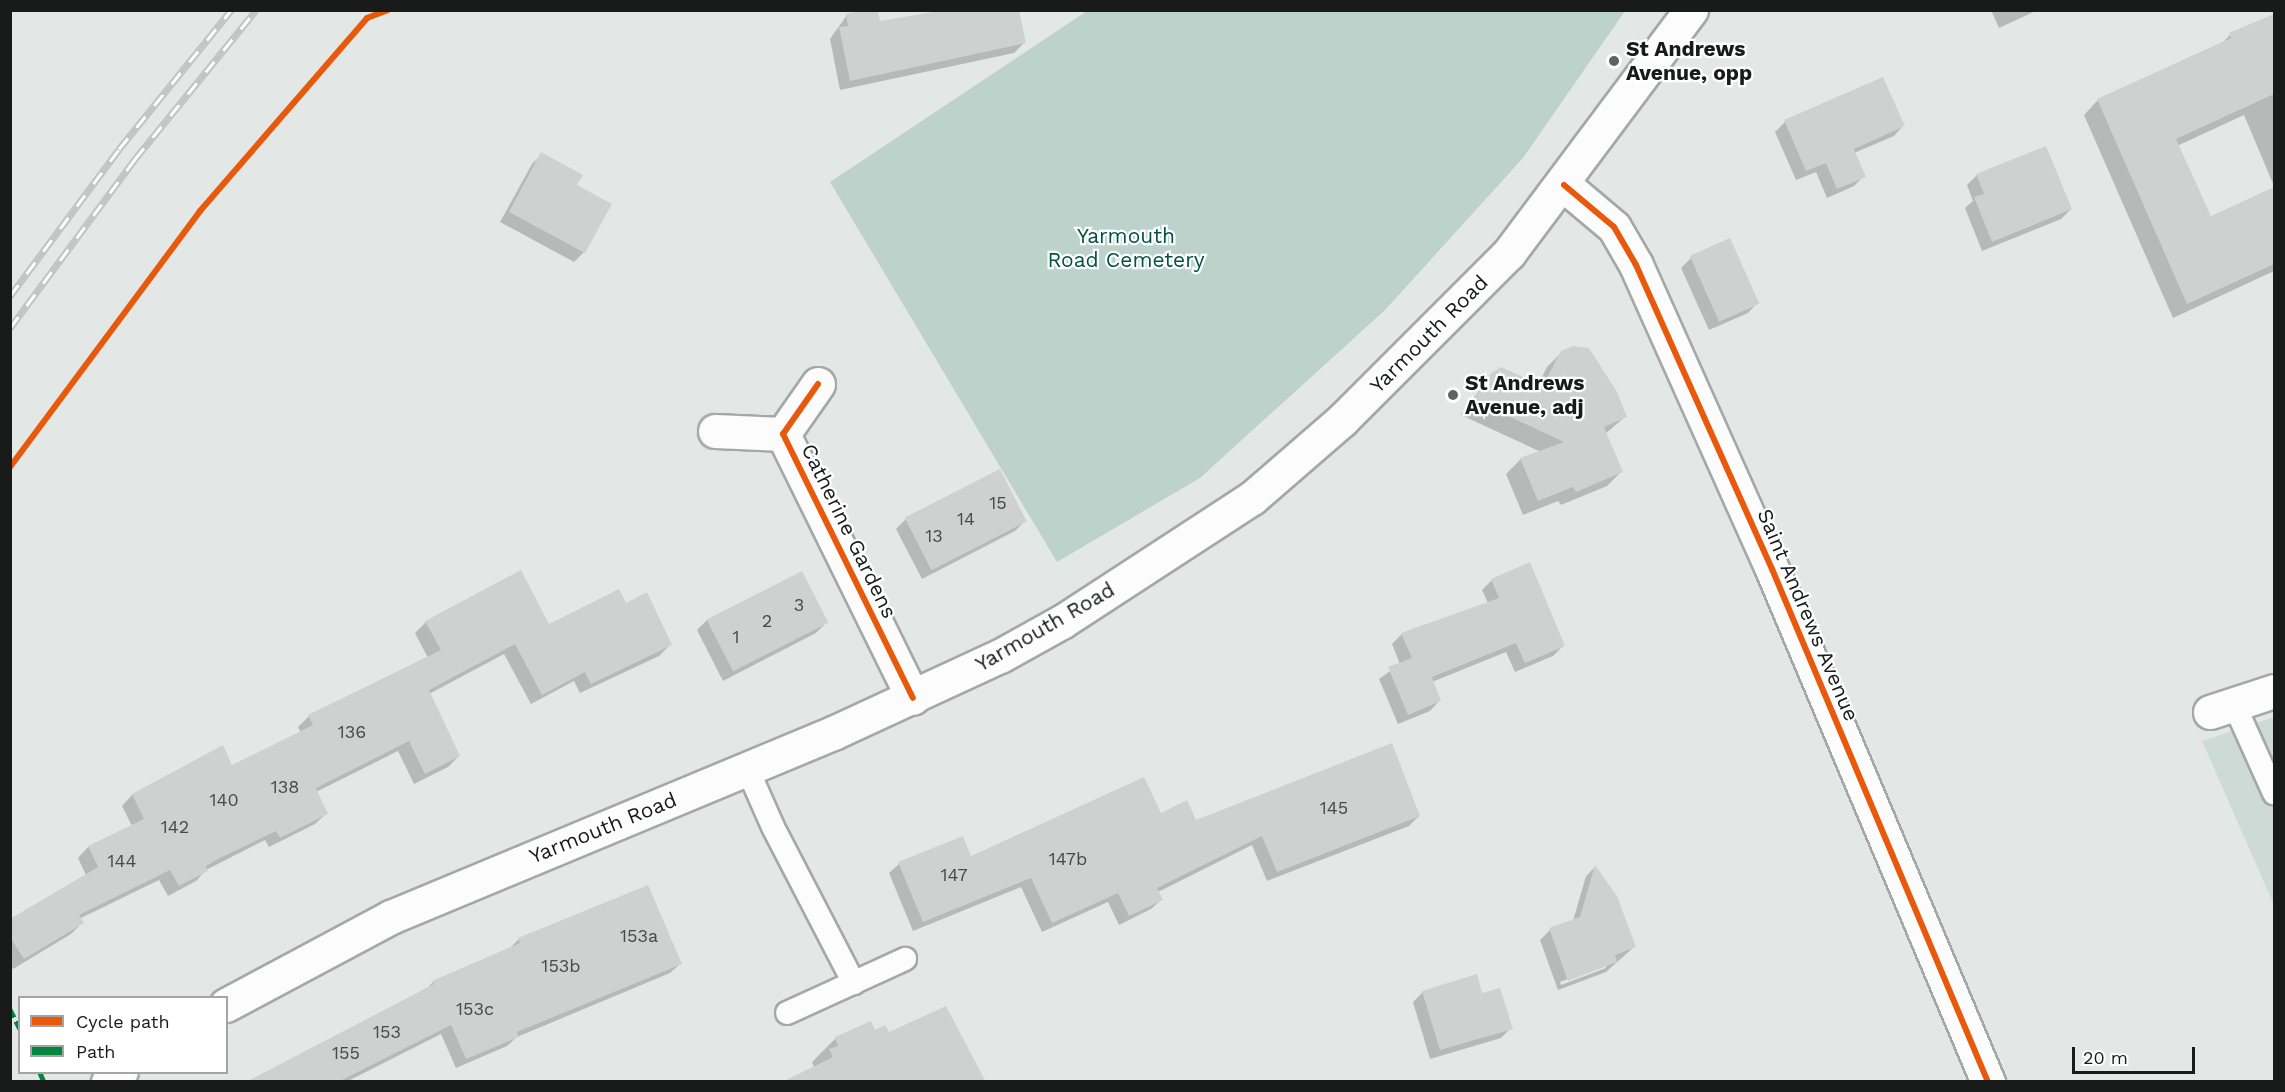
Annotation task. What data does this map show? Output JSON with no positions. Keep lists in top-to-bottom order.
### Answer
{
  "streets": {
    "main road": ["Yarmouth Road", "Catherine Gardens", "Saint Andrews Avenue"]
  },
  "crossings": [
    ["Yarmouth Road", "Catherine Gardens"],
    ["Yarmouth Road", "Saint Andrews Avenue"]
  ],
  "parks": ["Yarmouth Road Cemetery"],
  "places": ["St Andrews Avenue, opp", "St Andrews Avenue, adj"],
  "house_numbers": [
    "15",
    "14",
    "13",
    "3",
    "2",
    "1",
    "136",
    "138",
    "140",
    "145",
    "142",
    "147b",
    "144",
    "147",
    "153a",
    "153b",
    "153c",
    "153",
    "155"
  ],
  "legend": ["Cycle path", "Path"],
  "scale_bar": "20 m"
}
